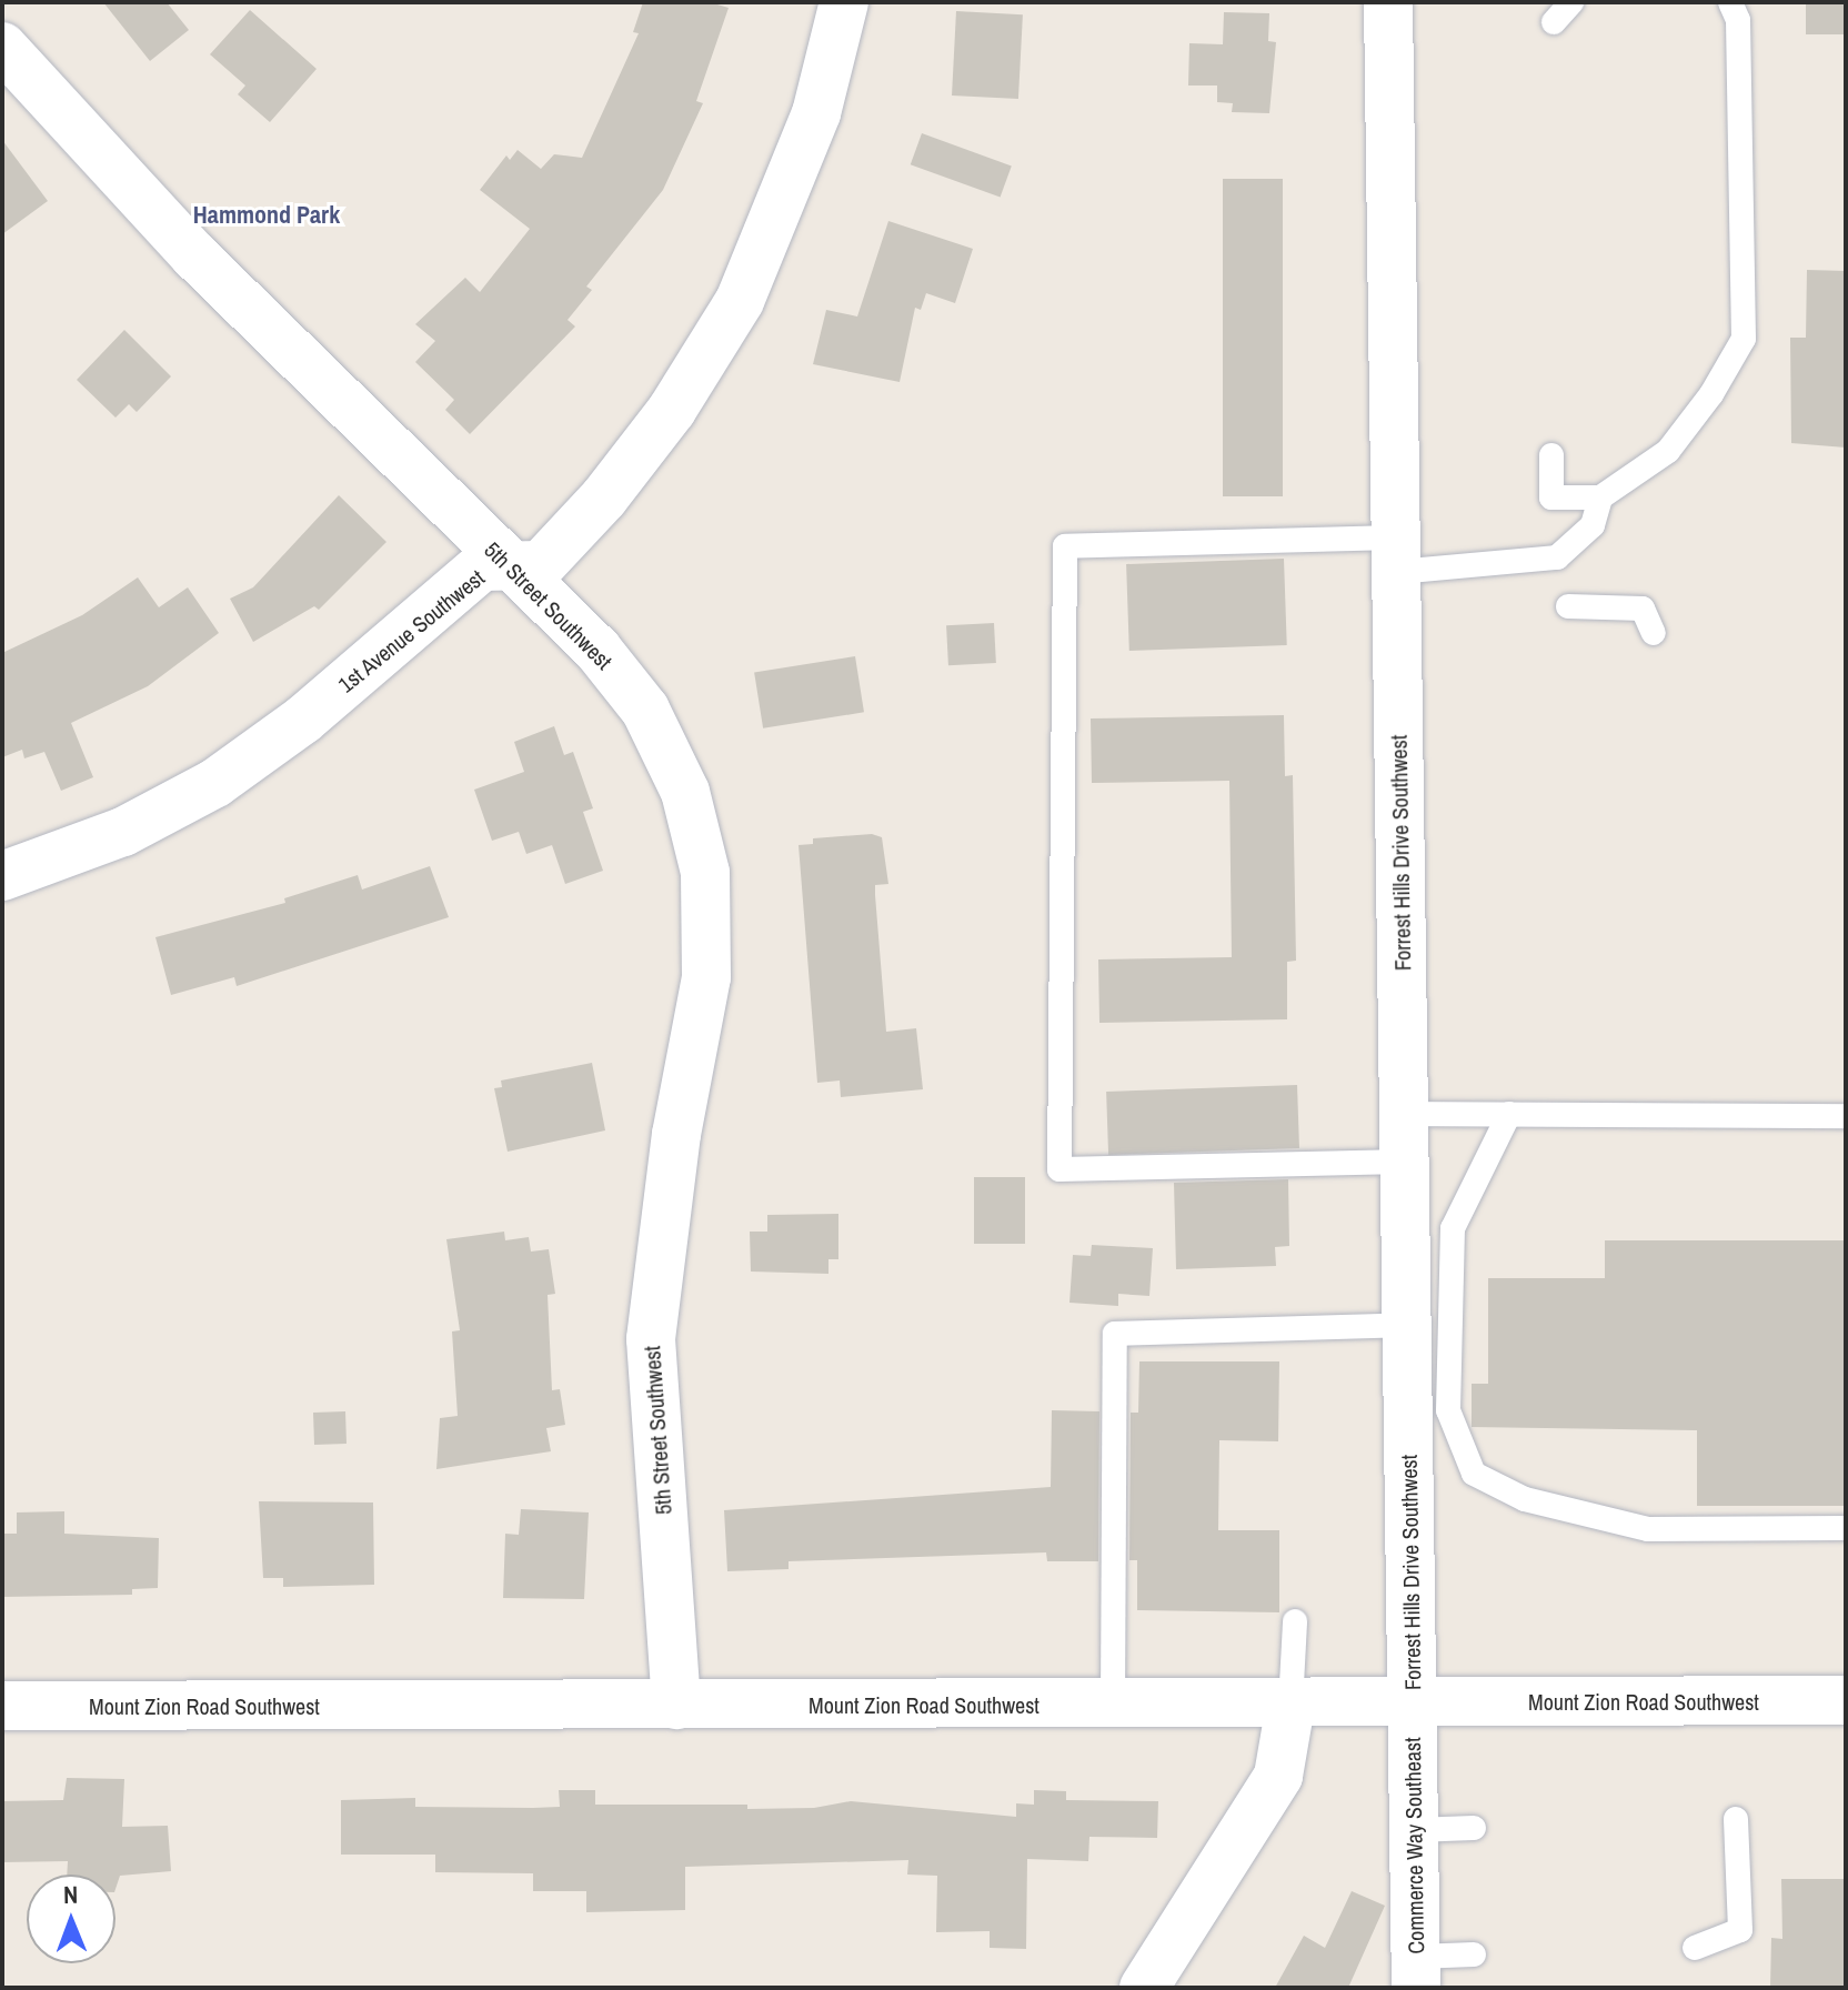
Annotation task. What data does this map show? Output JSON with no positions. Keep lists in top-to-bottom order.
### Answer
{
  "streets": {
    "street": [
      "5th Street Southwest",
      "1st Avenue Southwest",
      "Forrest Hills Drive Southwest",
      "Mount Zion Road Southwest",
      "Commerce Way Southeast"
    ]
  },
  "crossings": [
    ["5th Street Southwest", "1st Avenue Southwest"],
    ["5th Street Southwest", "Mount Zion Road Southwest"],
    ["Forrest Hills Drive Southwest", "Mount Zion Road Southwest"],
    ["Forrest Hills Drive Southwest", "Commerce Way Southeast"],
    ["Mount Zion Road Southwest", "Commerce Way Southeast"]
  ],
  "districts": ["Hammond Park"],
  "north": "top"
}
